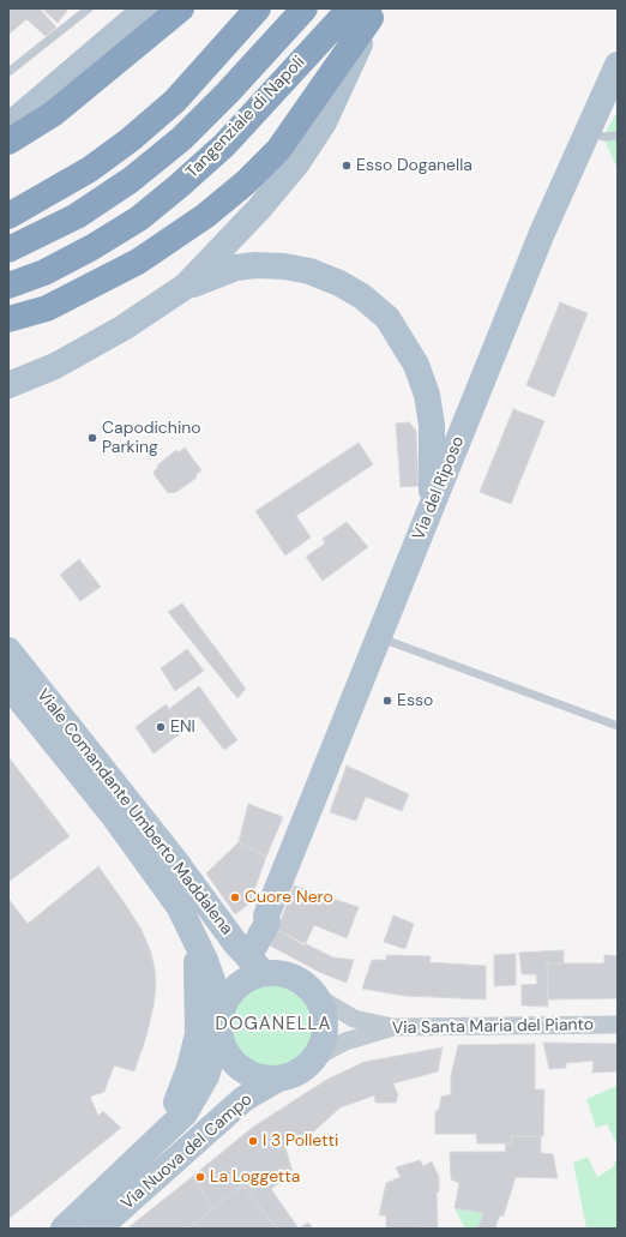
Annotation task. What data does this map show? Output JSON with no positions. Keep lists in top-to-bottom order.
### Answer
{
  "streets": {
    "highway": ["Tangenziale di Napoli"],
    "main road": ["Via del Riposo", "Viale Comandante Umberto Maddalena", "Via Nuova del Campo"],
    "street": ["Via Santa Maria del Pianto"]
  },
  "crossings": [
    ["Via del Riposo", "Viale Comandante Umberto Maddalena"],
    ["Via del Riposo", "Via Santa Maria del Pianto"],
    ["Via del Riposo", "Via Nuova del Campo"],
    ["Viale Comandante Umberto Maddalena", "Via Santa Maria del Pianto"],
    ["Viale Comandante Umberto Maddalena", "Via Nuova del Campo"],
    ["Via Santa Maria del Pianto", "Via Nuova del Campo"]
  ],
  "districts": ["DOGANELLA"],
  "places": [
    "Esso Doganella",
    "Capodichino Parking",
    "Esso",
    "ENI",
    "Cuore Nero",
    "I 3 Polletti",
    "La Loggetta"
  ]
}
